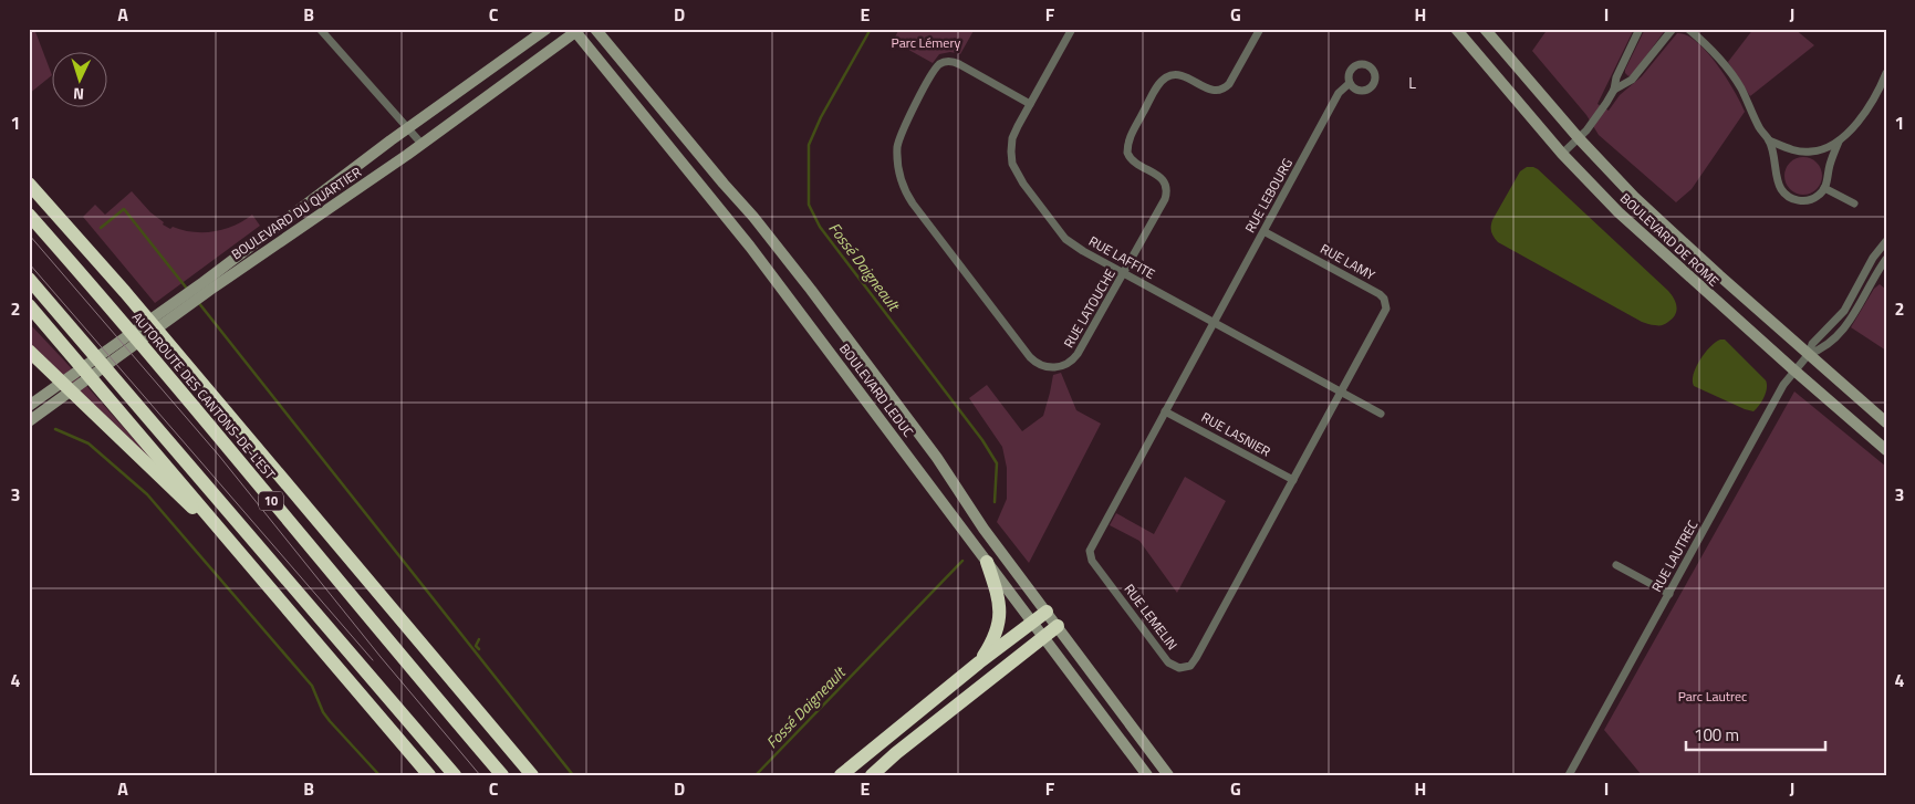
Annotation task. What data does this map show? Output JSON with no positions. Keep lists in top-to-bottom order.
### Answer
{
  "streets": {
    "highway": ["AUTOROUTE DES CANTONS-DE-L'EST", "10"],
    "main road": ["BOULEVARD DU QUARTIER", "BOULEVARD DE ROME", "BOULEVARD LEDUC"],
    "street": [
      "RUE LEBOURG",
      "RUE LAFFITE",
      "RUE LAMY",
      "RUE LATOUCHE",
      "RUE LASNIER",
      "RUE LAUTREC",
      "RUE LEMELIN"
    ]
  },
  "crossings": [
    ["RUE LEBOURG", "RUE LAFFITE"],
    ["RUE LEBOURG", "RUE LAMY"],
    ["RUE LEBOURG", "RUE LEMELIN"],
    ["BOULEVARD DU QUARTIER", "BOULEVARD LEDUC"],
    ["BOULEVARD DE ROME", "RUE LAUTREC"],
    ["RUE LAFFITE", "RUE LAMY"],
    ["RUE LAFFITE", "RUE LATOUCHE"],
    ["RUE LAFFITE", "RUE LEMELIN"],
    ["RUE LAMY", "RUE LEMELIN"],
    ["RUE LASNIER", "RUE LEMELIN"]
  ],
  "districts": ["L"],
  "water": ["Fossé Daigneault"],
  "parks": ["Parc Lémery", "Parc Lautrec"],
  "scale_bar": "100 m",
  "north": "bottom",
  "grid": {
    "columns": [
      "A",
      "B",
      "C",
      "D",
      "E",
      "F",
      "G",
      "H",
      "I",
      "J"
    ],
    "rows": [
      "1",
      "2",
      "3",
      "4"
    ]
  }
}
